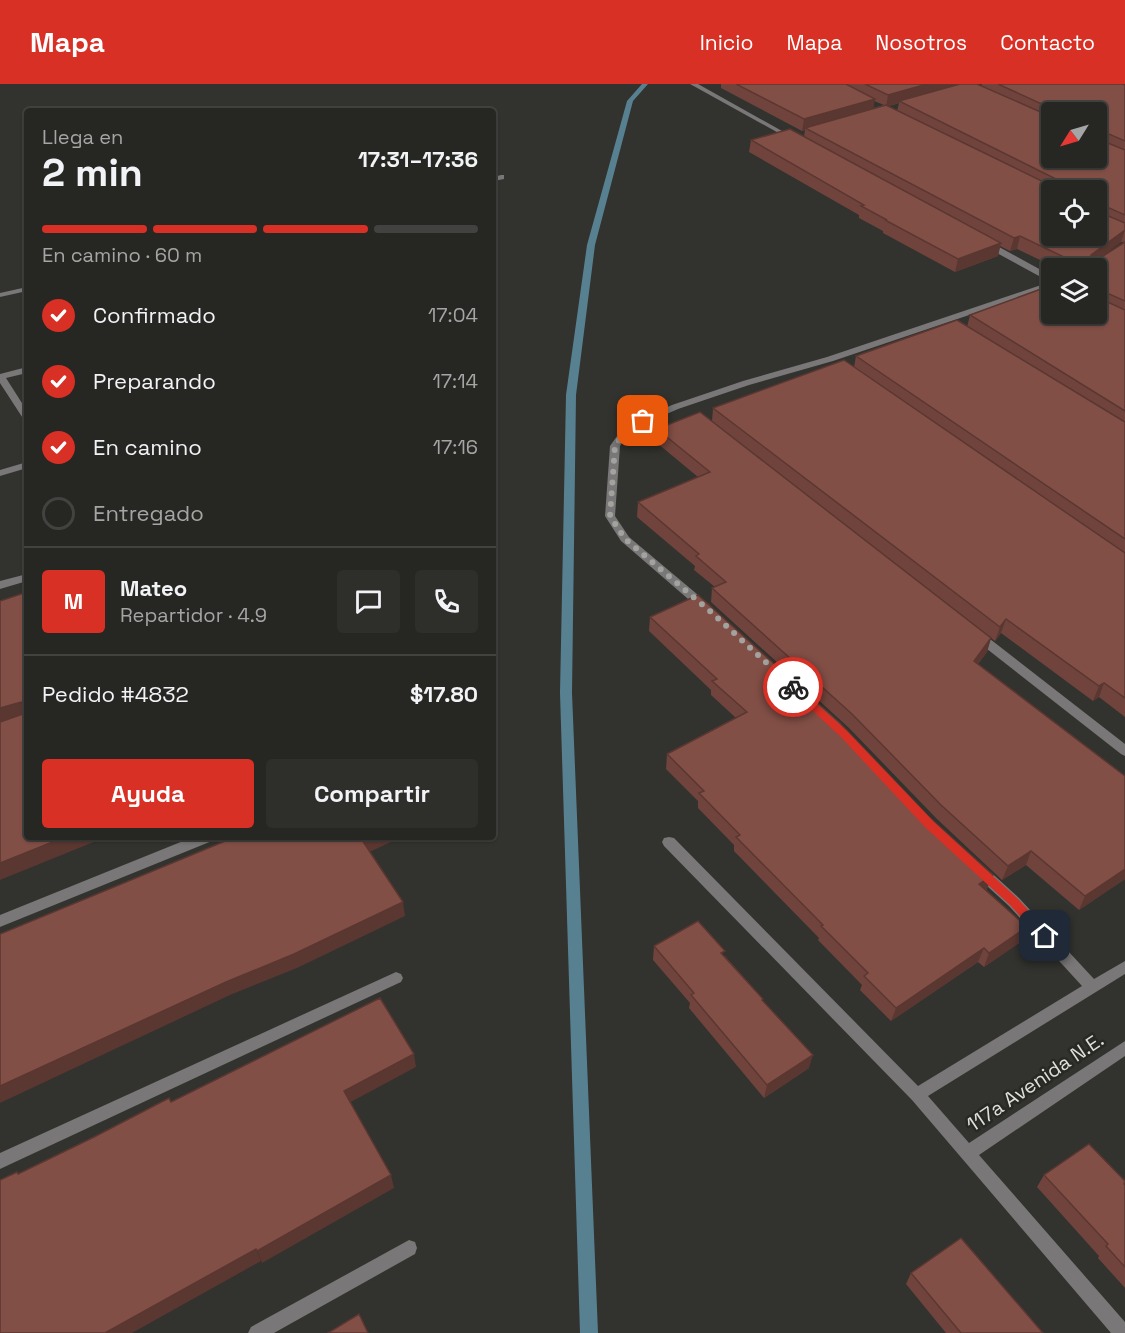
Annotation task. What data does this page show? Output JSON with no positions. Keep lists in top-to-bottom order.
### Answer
{
  "streets": {
    "street": ["117a Avenida N.E."]
  },
  "north": "bottom left",
  "page": {
    "header": "Mapa",
    "nav": [
      "Inicio",
      "Mapa",
      "Nosotros",
      "Contacto"
    ],
    "heading": ["2 min", "Llega en", "17:31–17:36"],
    "panel": [
      "Mateo",
      "Repartidor · 4.9",
      "Pedido #4832",
      "$17.80"
    ],
    "bar": "En camino · 60 m",
    "list": [
      ["Confirmado", "17:04"],
      ["Preparando", "17:14"],
      ["En camino", "17:16"],
      "Entregado"
    ],
    "round": "M",
    "buttons": ["Ayuda", "Compartir"]
  }
}
